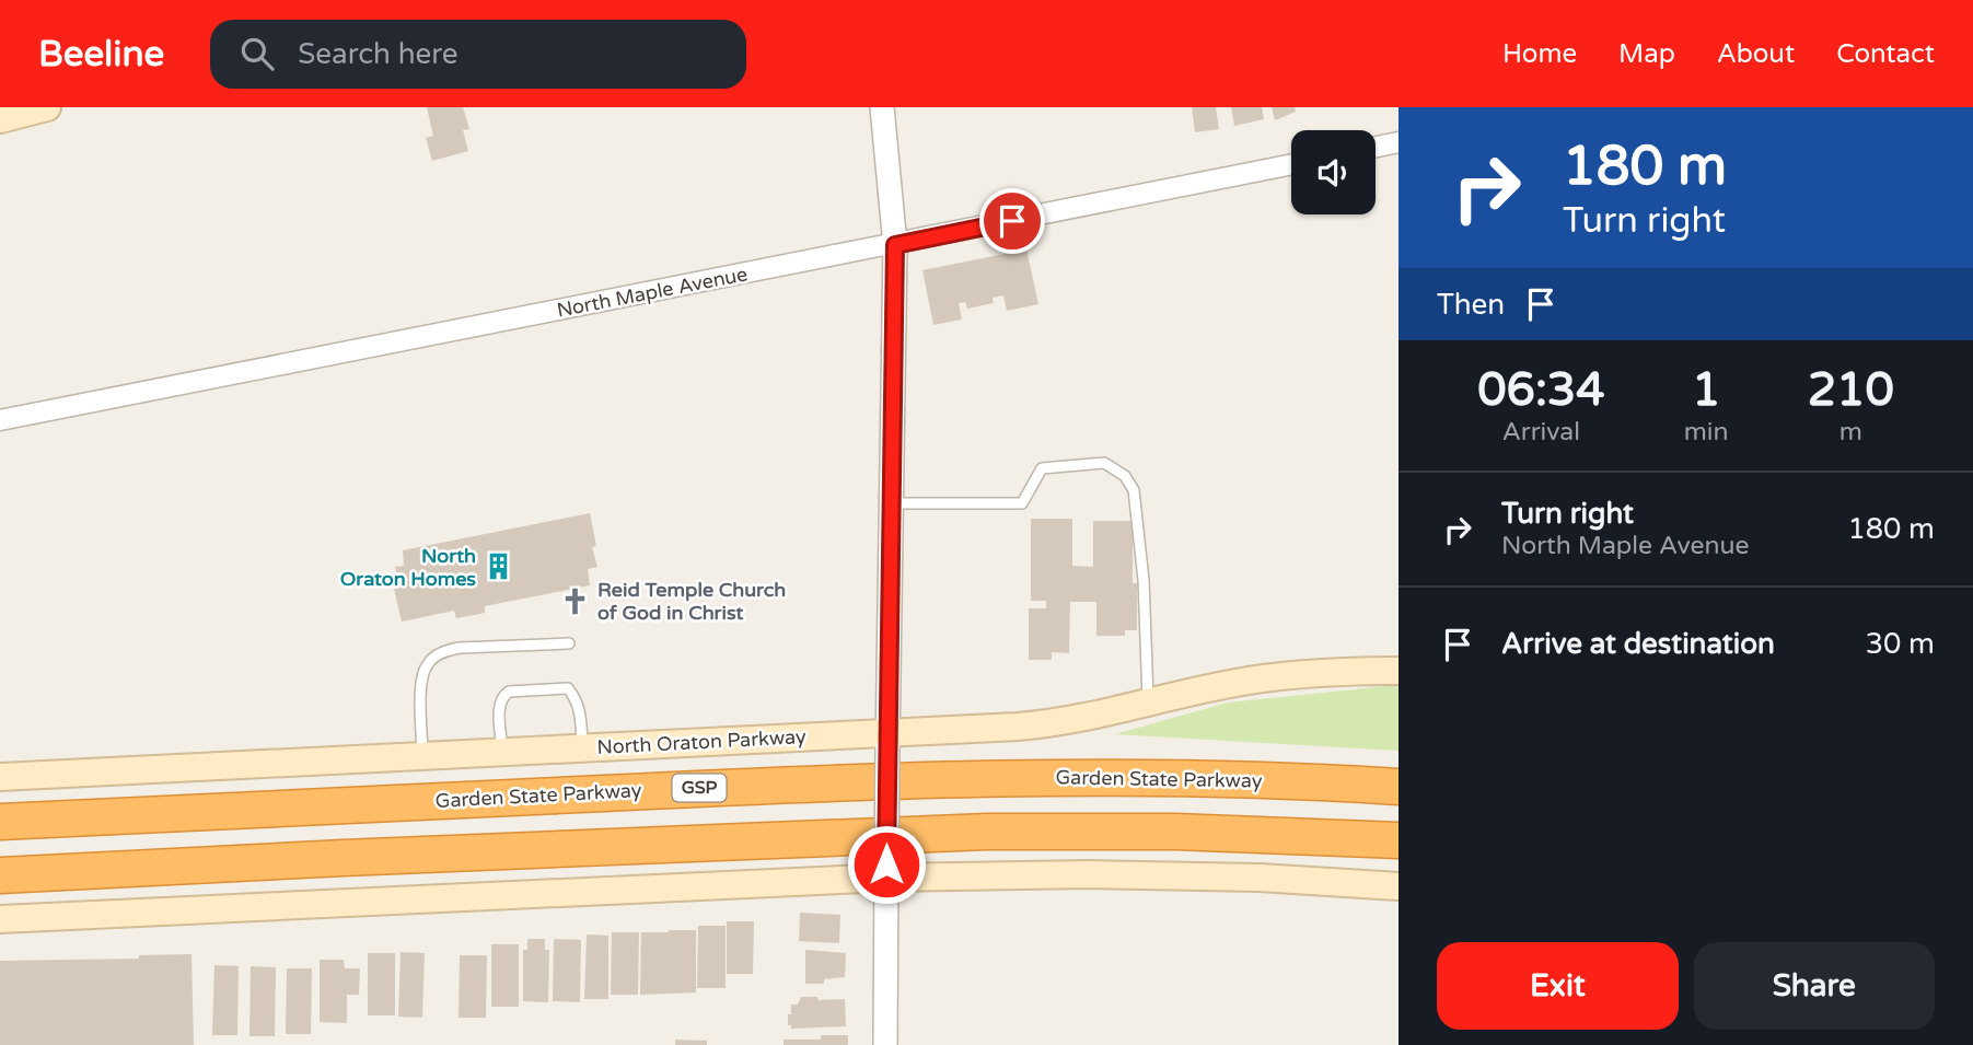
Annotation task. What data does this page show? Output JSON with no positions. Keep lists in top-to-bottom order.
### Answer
{
  "streets": {
    "highway": ["Garden State Parkway", "GSP"],
    "main road": ["North Oraton Parkway"],
    "street": ["North Maple Avenue"]
  },
  "places": {
    "building": ["North Oraton Homes"],
    "church": ["Reid Temple Church of God in Christ"]
  },
  "page": {
    "header": "Beeline",
    "search": "Search here",
    "nav": [
      "Home",
      "Map",
      "About",
      "Contact"
    ],
    "turn": ["180 m", "Turn right"],
    "then": "Then",
    "eta": [
      "06:34",
      "Arrival",
      "1",
      "min",
      "210",
      "m"
    ],
    "list": [
      {
        "name": "Turn right",
        "note": "North Maple Avenue",
        "value": "180 m"
      },
      {
        "name": "Arrive at destination",
        "value": "30 m"
      }
    ],
    "buttons": ["Exit", "Share"]
  }
}
